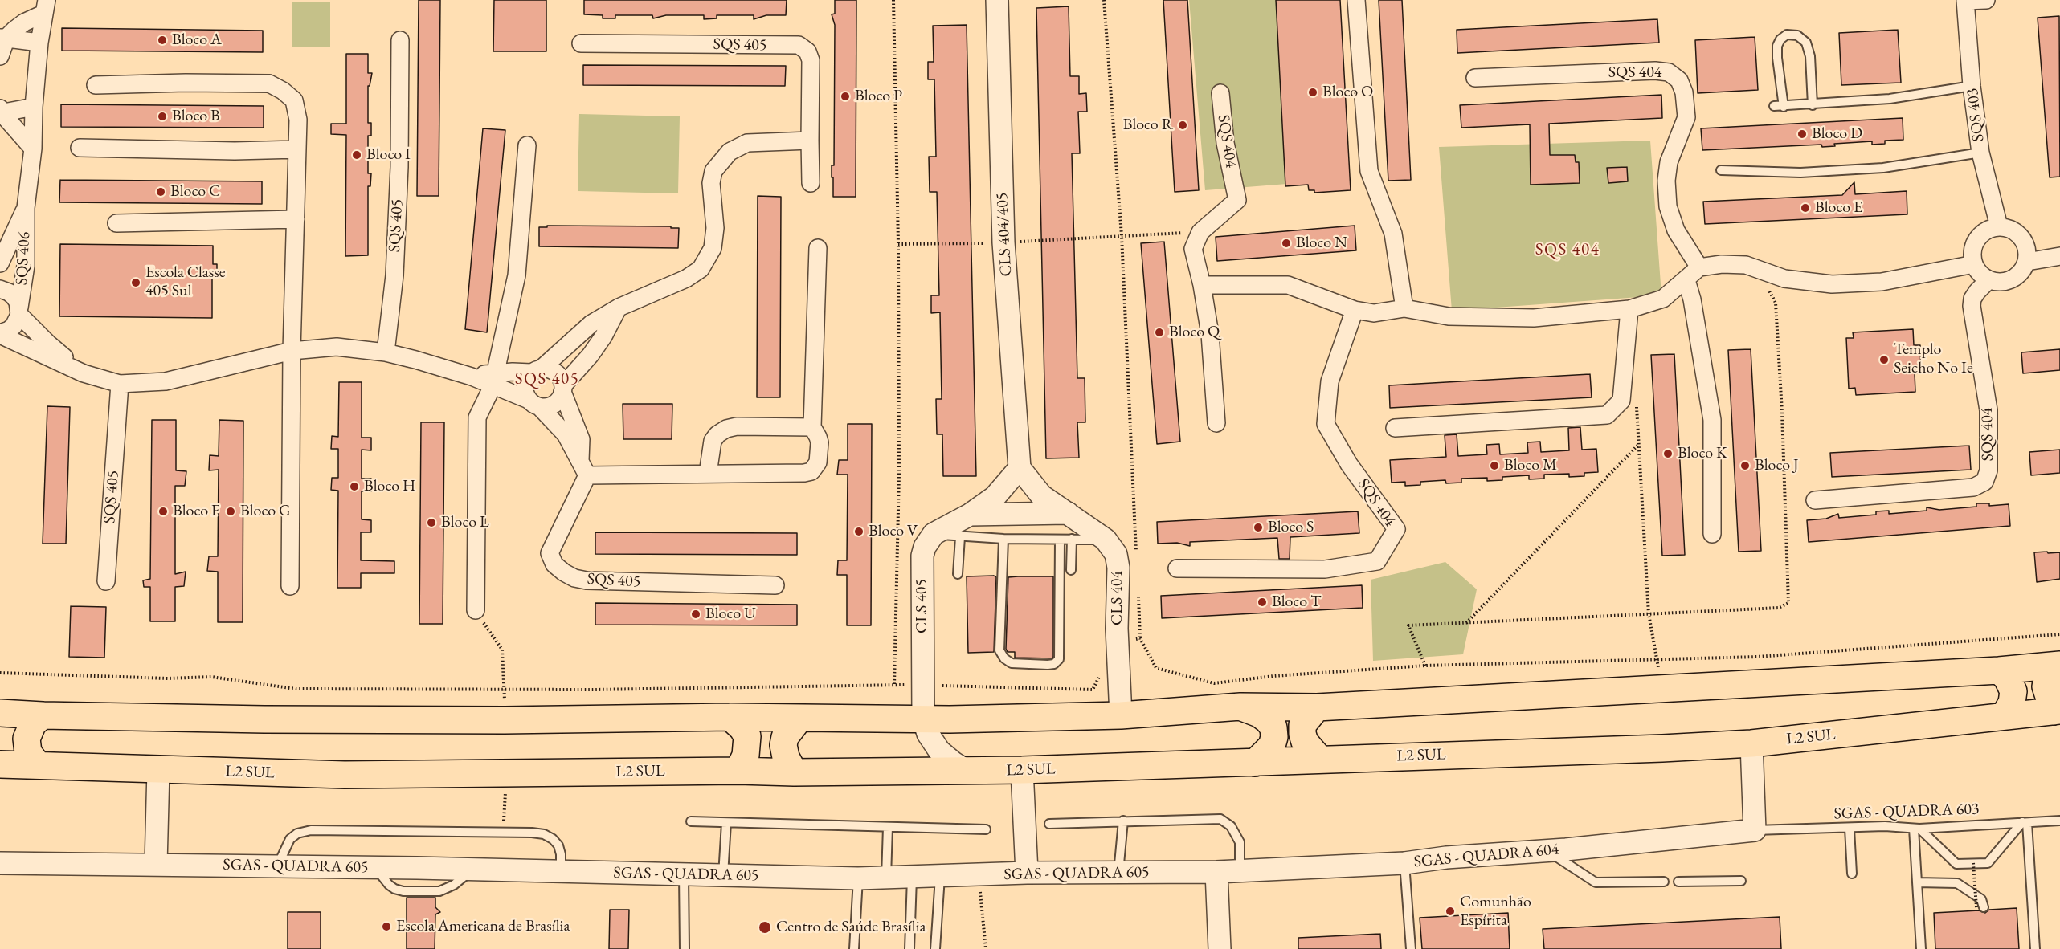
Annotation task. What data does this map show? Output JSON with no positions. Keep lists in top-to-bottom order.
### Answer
{
  "streets": {
    "main road": ["L2 SUL"],
    "street": [
      "SQS 405",
      "SQS 404",
      "SQS 403",
      "CLS 404/405",
      "SQS 406",
      "CLS 404",
      "CLS 405",
      "SGAS - QUADRA 604",
      "SGAS - QUADRA 605"
    ],
    "lane": ["SGAS - QUADRA 603"]
  },
  "crossings": [
    ["SQS 404", "SQS 403"],
    ["CLS 404/405", "CLS 404"],
    ["CLS 405", "L2 SUL"],
    ["SGAS - QUADRA 603", "SGAS - QUADRA 604"],
    ["SGAS - QUADRA 604", "SGAS - QUADRA 605"]
  ],
  "districts": ["SQS 404", "SQS 405"],
  "places": [
    "Bloco A",
    "Bloco O",
    "Bloco P",
    "Bloco B",
    "Bloco R",
    "Bloco D",
    "Bloco I",
    "Bloco C",
    "Bloco E",
    "Bloco N",
    "Escola Classe 405 Sul",
    "Bloco Q",
    "Templo Seicho No Ie",
    "Bloco K",
    "Bloco M",
    "Bloco J",
    "Bloco H",
    "Bloco F",
    "Bloco G",
    "Bloco L",
    "Bloco S",
    "Bloco V",
    "Bloco T",
    "Bloco U",
    "Comunhão Espírita",
    "Escola Americana de Brasília",
    "Centro de Saúde Brasília"
  ]
}
